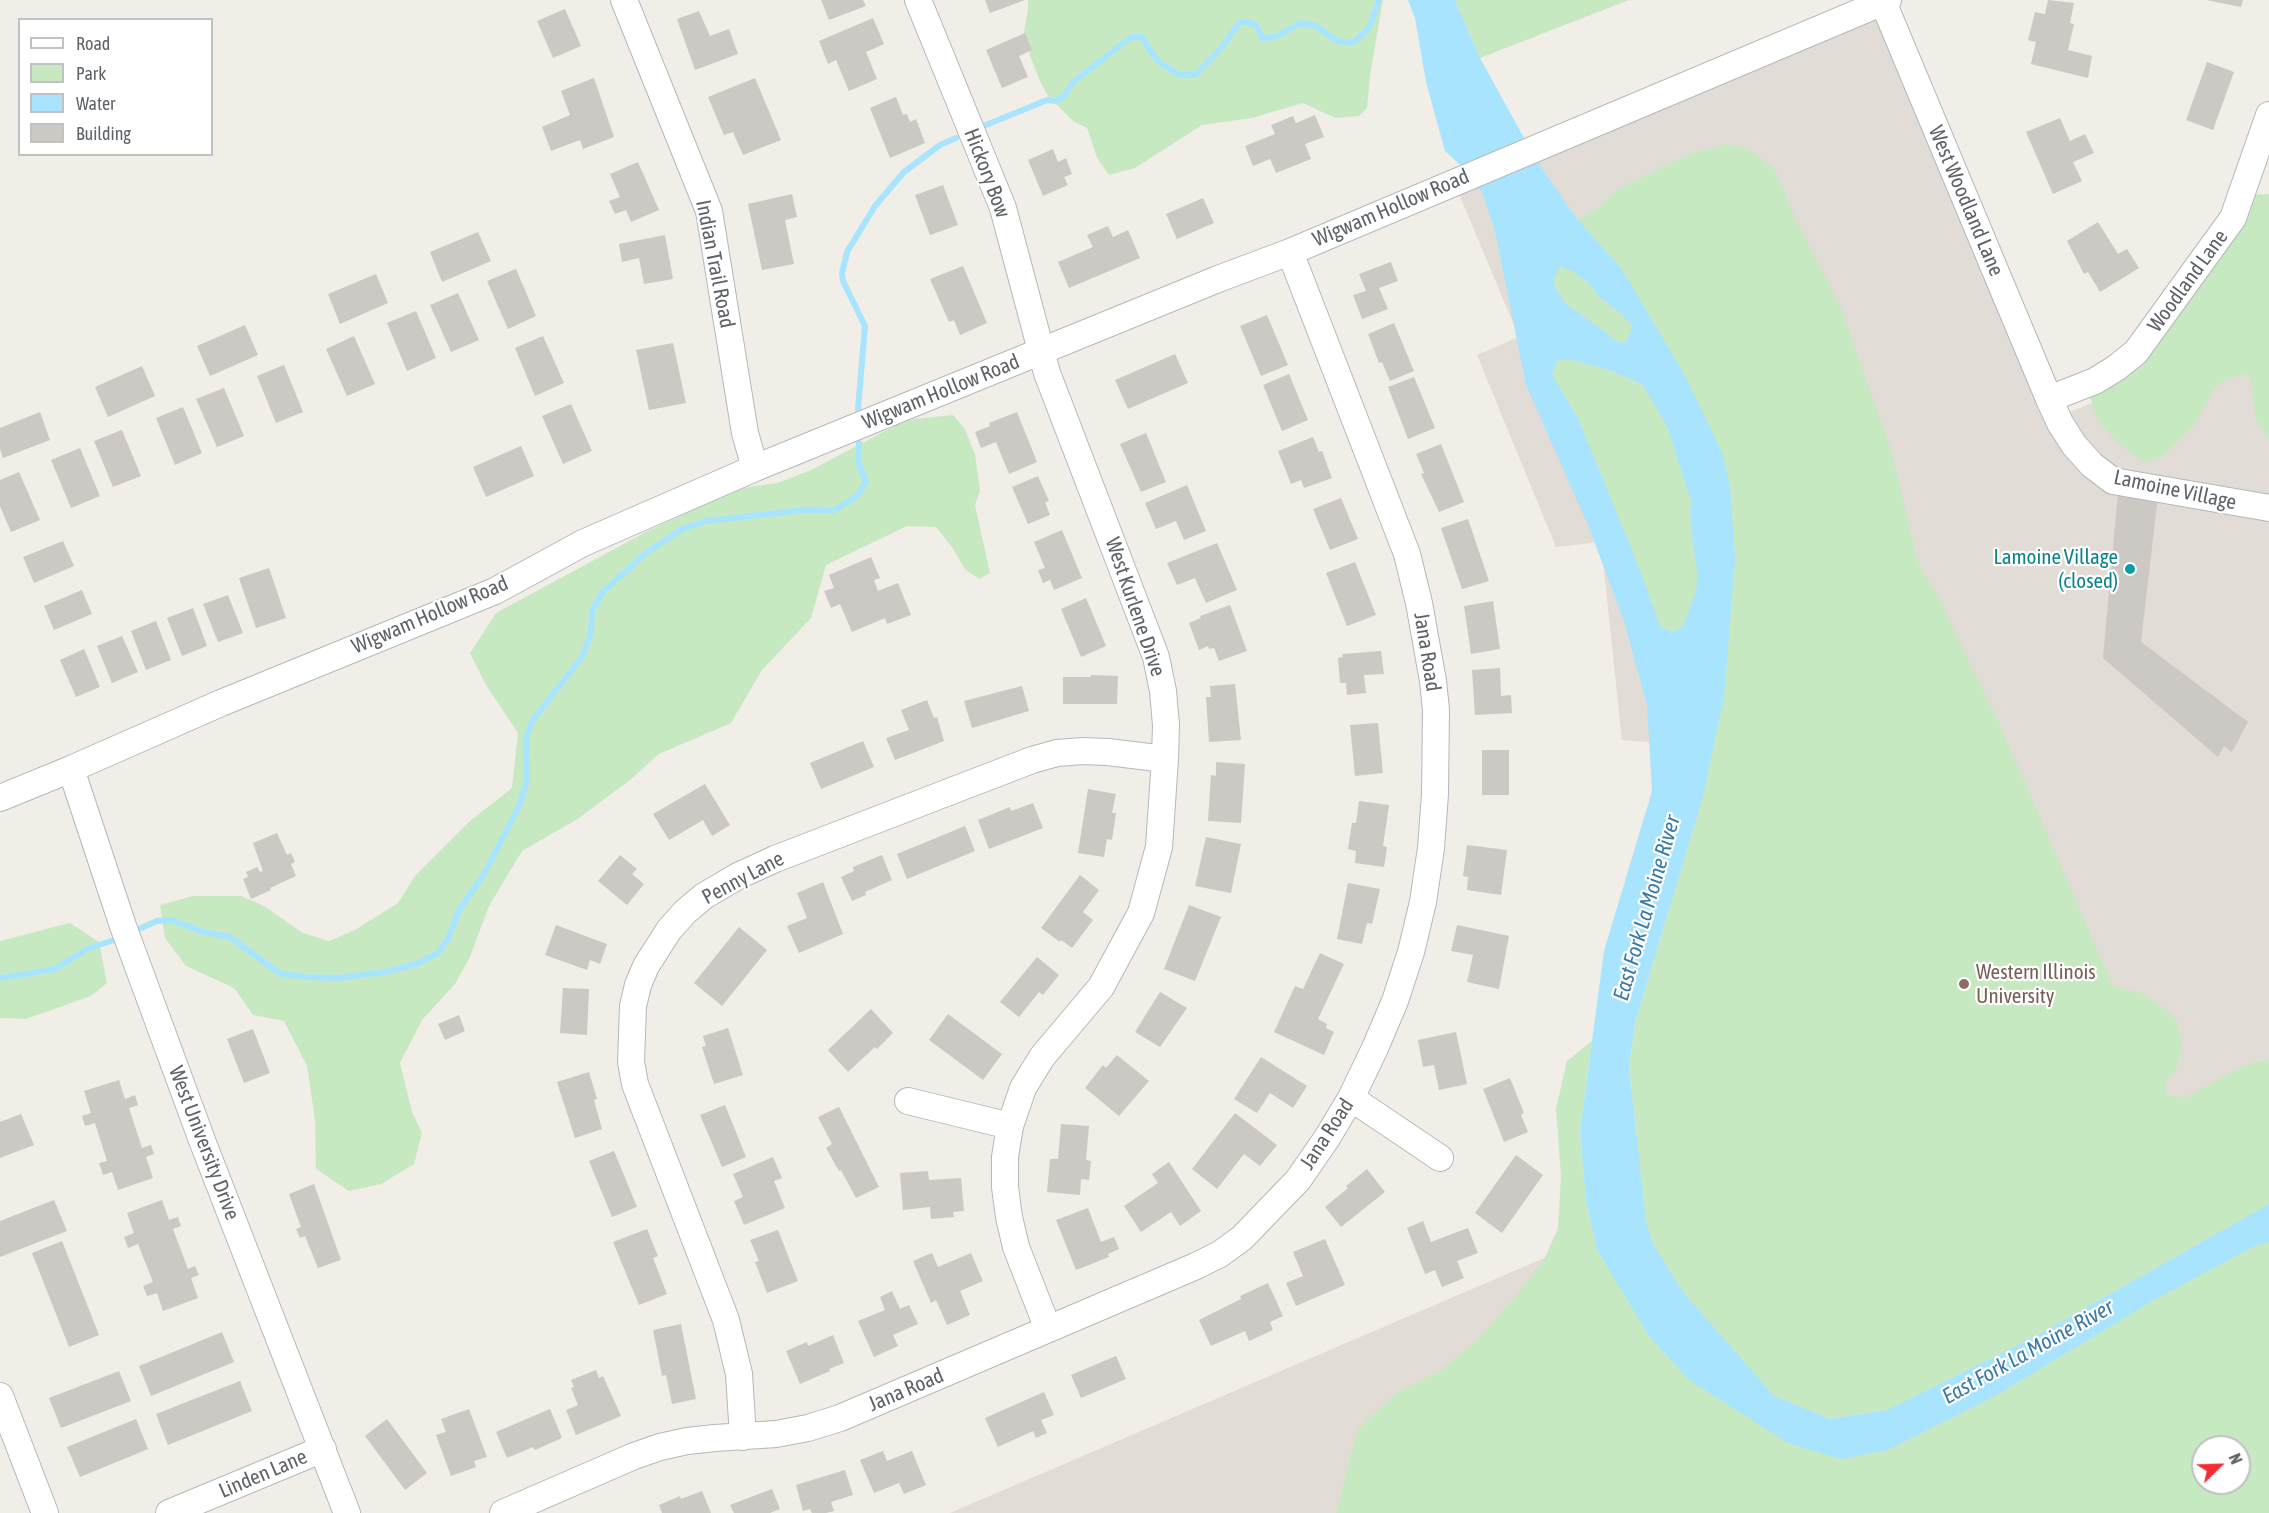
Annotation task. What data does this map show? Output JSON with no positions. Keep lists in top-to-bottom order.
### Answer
{
  "streets": {
    "street": [
      "Hickory Bow",
      "West Woodland Lane",
      "Wigwam Hollow Road",
      "Indian Trail Road",
      "Woodland Lane",
      "Lamoine Village",
      "West Kurlene Drive",
      "Jana Road",
      "Penny Lane",
      "West University Drive",
      "Linden Lane"
    ]
  },
  "crossings": [
    ["Hickory Bow", "Wigwam Hollow Road"],
    ["Hickory Bow", "West Kurlene Drive"],
    ["West Woodland Lane", "Wigwam Hollow Road"],
    ["West Woodland Lane", "Woodland Lane"],
    ["West Woodland Lane", "Lamoine Village"],
    ["Wigwam Hollow Road", "Indian Trail Road"],
    ["Wigwam Hollow Road", "West Kurlene Drive"],
    ["Wigwam Hollow Road", "Jana Road"],
    ["Wigwam Hollow Road", "West University Drive"],
    ["Woodland Lane", "Lamoine Village"],
    ["West Kurlene Drive", "Jana Road"],
    ["West Kurlene Drive", "Penny Lane"],
    ["Jana Road", "Penny Lane"],
    ["West University Drive", "Linden Lane"]
  ],
  "water": ["East Fork La Moine River"],
  "places": ["Lamoine Village (closed)", "Western Illinois University"],
  "legend": [
    "Road",
    "Park",
    "Water",
    "Building"
  ],
  "north": "top right"
}
